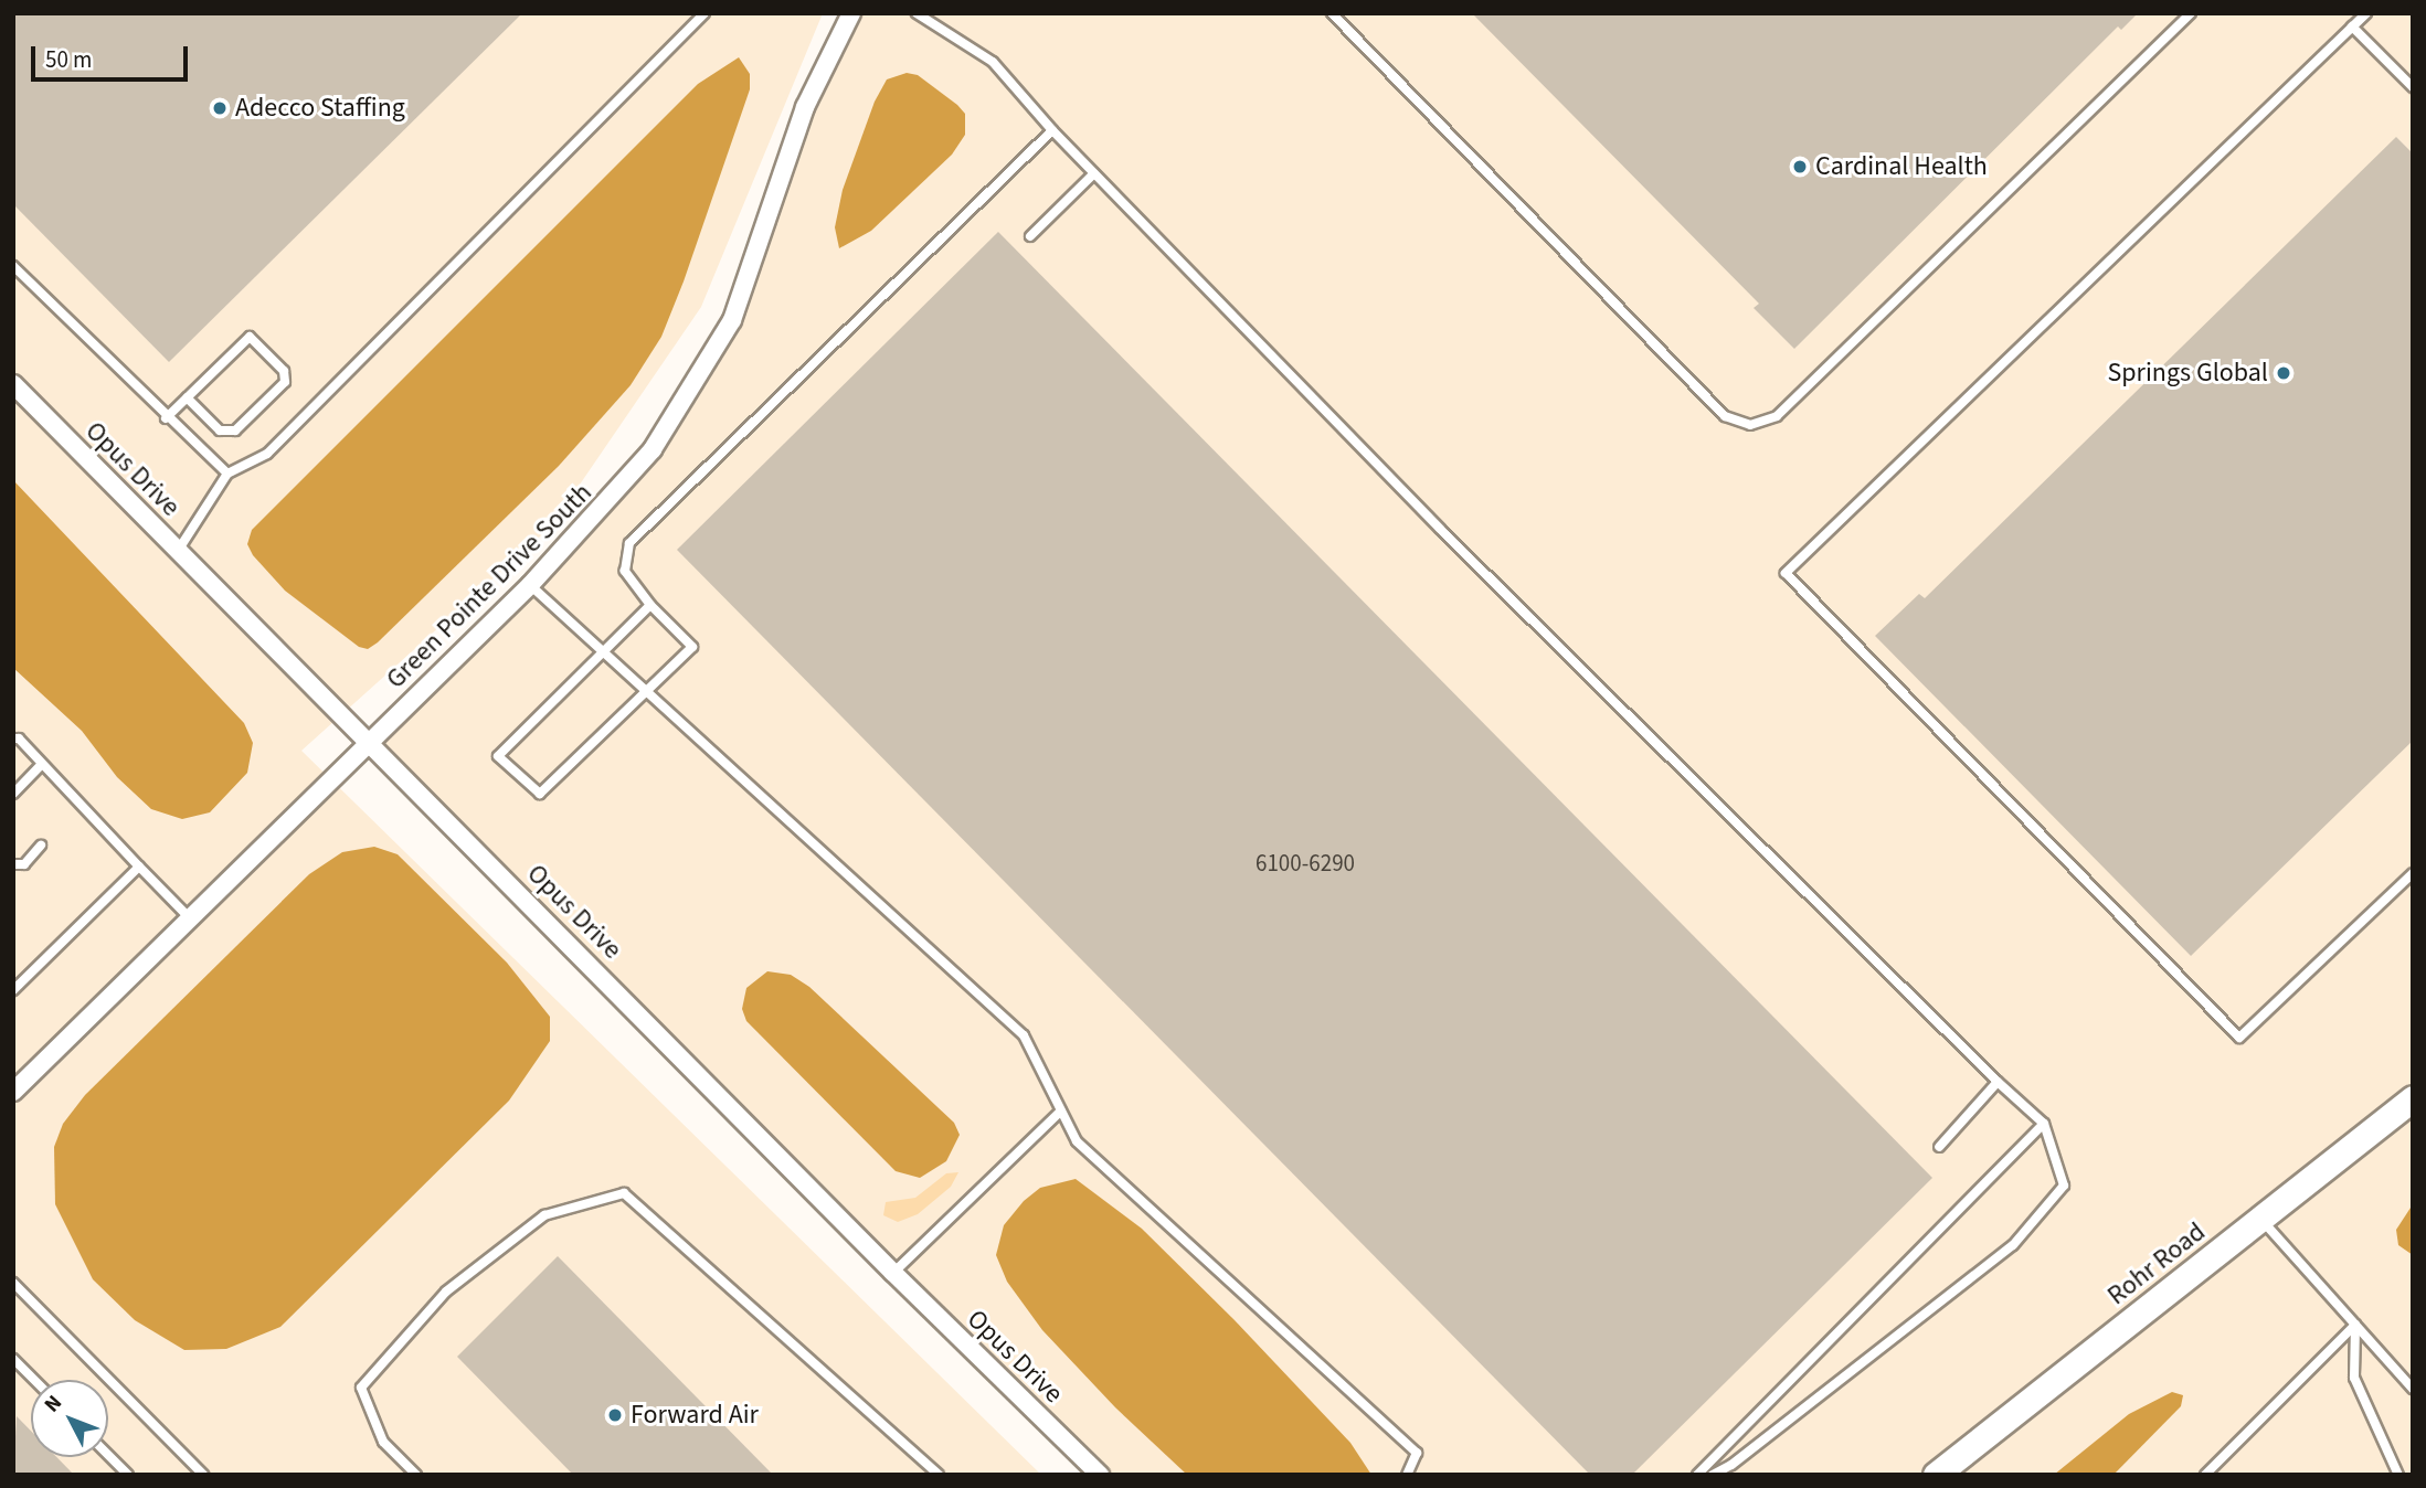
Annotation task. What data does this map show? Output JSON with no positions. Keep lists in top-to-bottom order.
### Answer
{
  "streets": {
    "street": ["Opus Drive", "Green Pointe Drive South", "Rohr Road"]
  },
  "crossings": [
    ["Opus Drive", "Green Pointe Drive South"]
  ],
  "places": [
    "Adecco Staffing",
    "Cardinal Health",
    "Springs Global",
    "Forward Air"
  ],
  "house_numbers": ["6100-6290"],
  "scale_bar": "50 m",
  "north": "top left"
}
